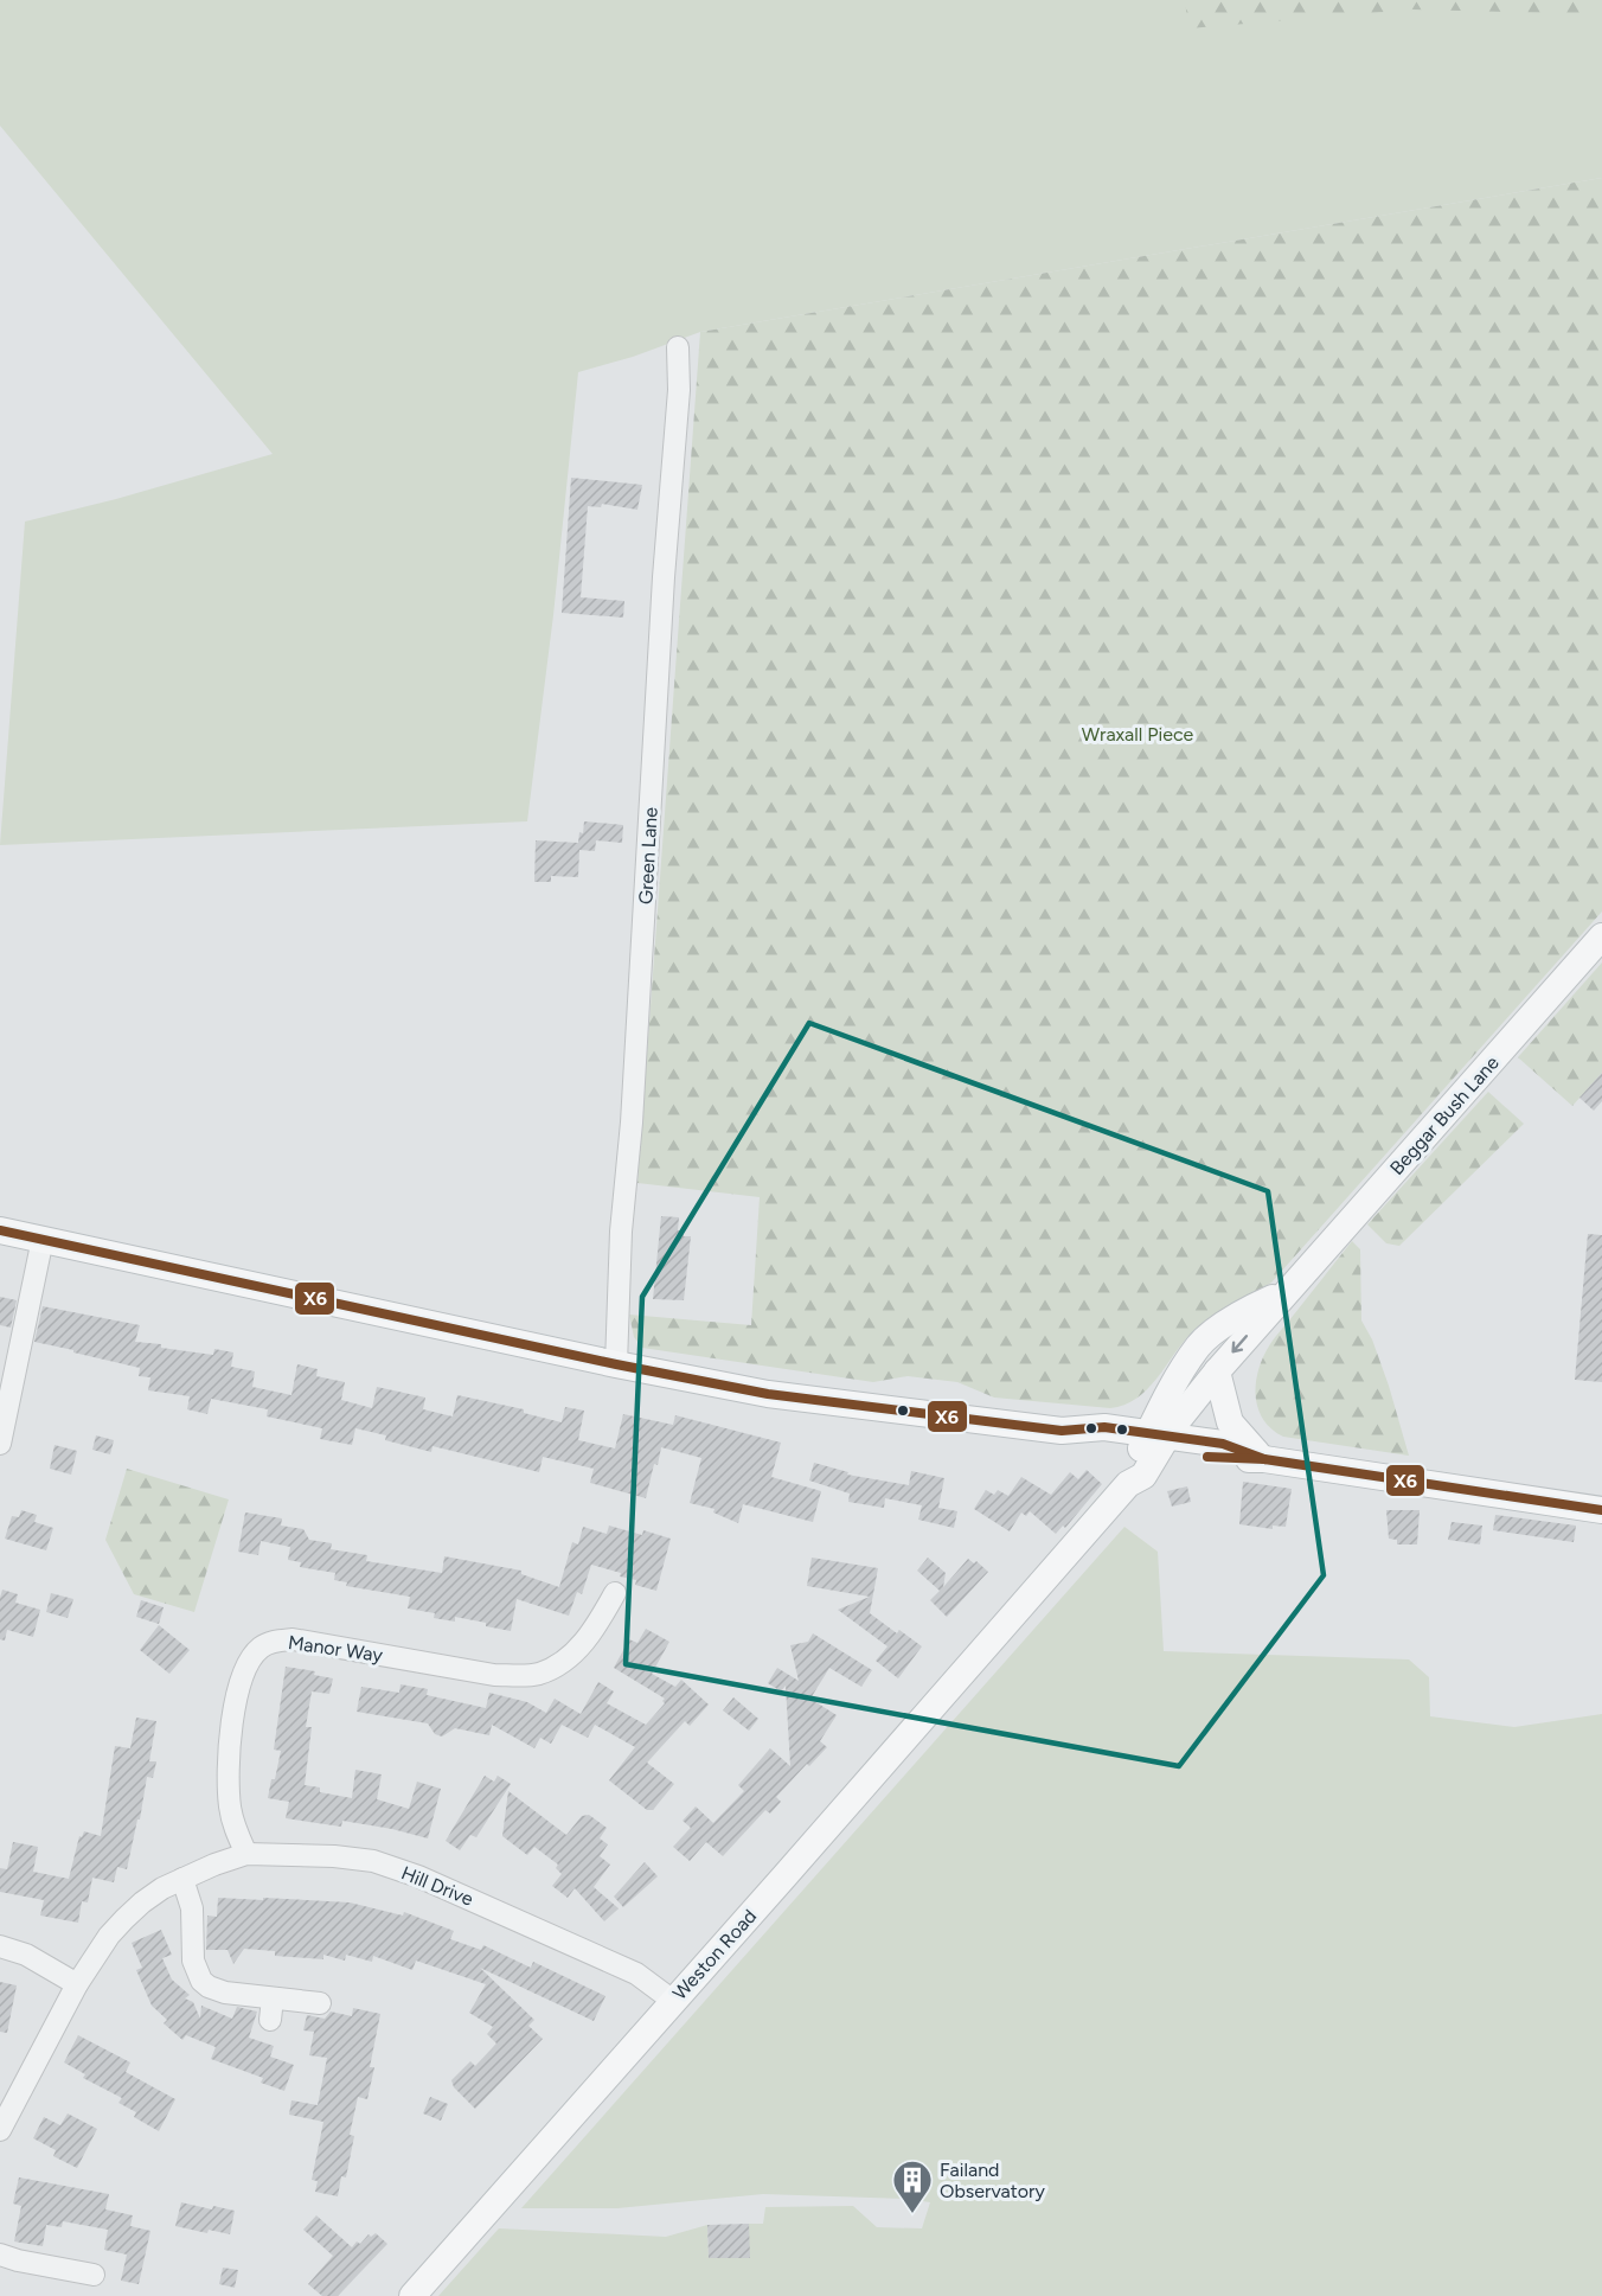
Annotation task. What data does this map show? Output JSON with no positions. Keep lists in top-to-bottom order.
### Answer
{
  "streets": {
    "main road": ["Beggar Bush Lane", "Weston Road"],
    "street": ["Green Lane", "Manor Way", "Hill Drive"]
  },
  "crossings": [
    ["Beggar Bush Lane", "Weston Road"],
    ["Manor Way", "Hill Drive"],
    ["Hill Drive", "Weston Road"]
  ],
  "parks": ["Wraxall Piece"],
  "places": {
    "building": ["Failand Observatory"]
  },
  "lines": ["transit line X6"]
}
